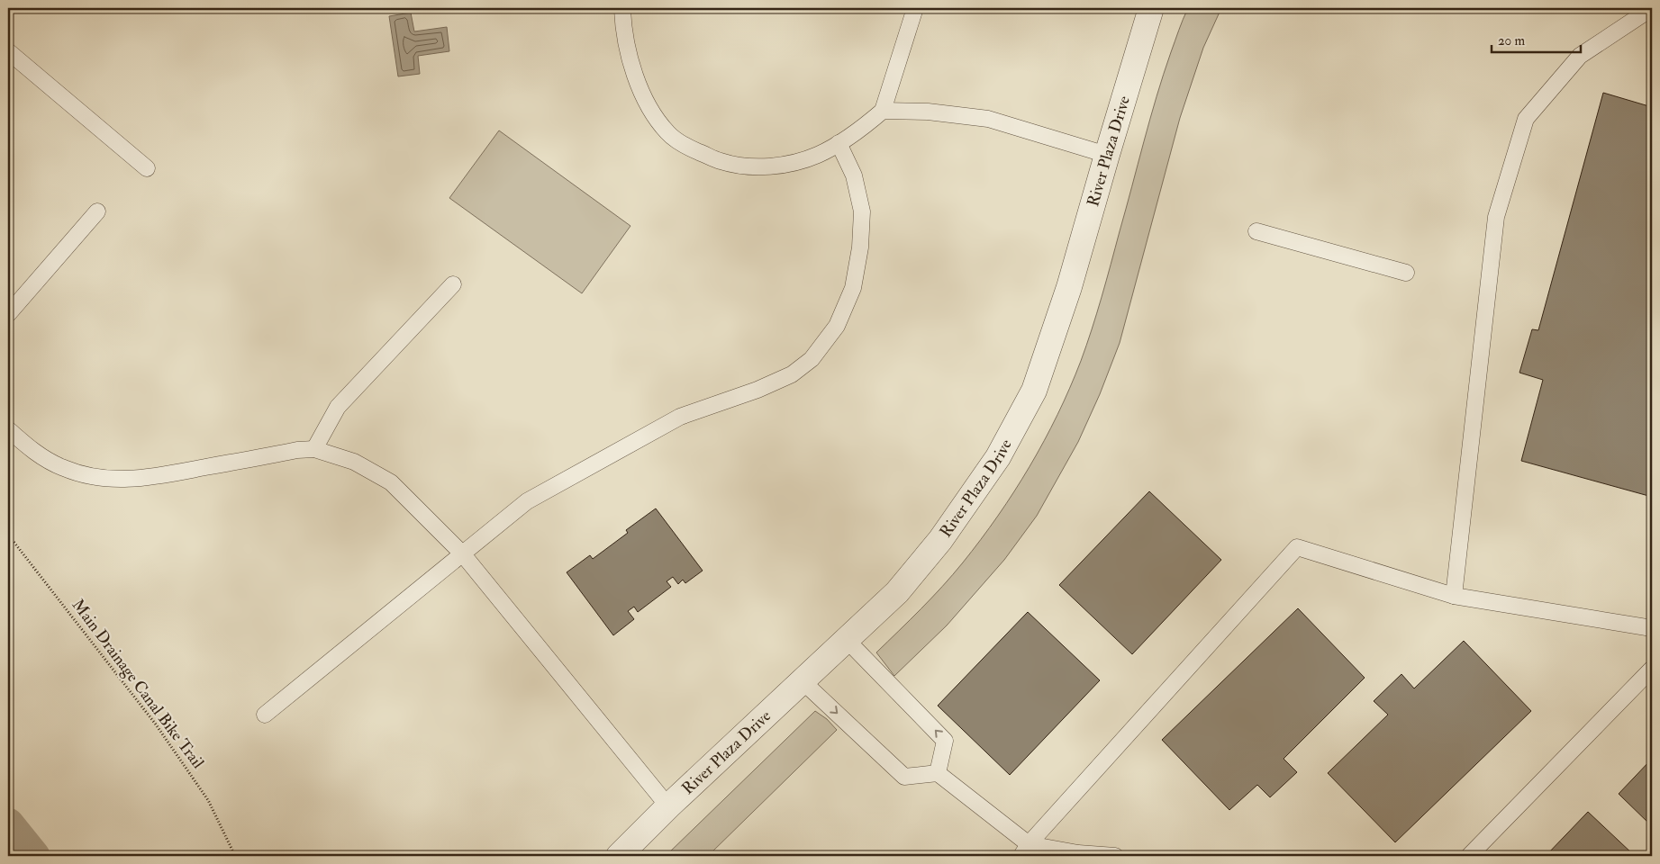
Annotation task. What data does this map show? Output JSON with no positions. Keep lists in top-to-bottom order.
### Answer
{
  "streets": {
    "street": ["River Plaza Drive"],
    "path": ["Main Drainage Canal Bike Trail"]
  },
  "scale_bar": "20 m"
}
